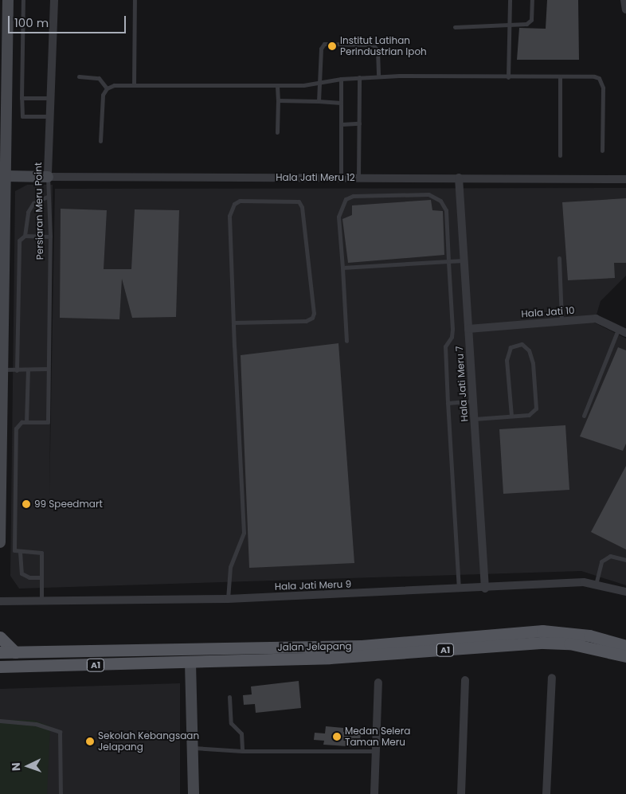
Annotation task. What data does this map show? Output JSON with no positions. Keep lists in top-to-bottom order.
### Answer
{
  "streets": {
    "main road": ["Hala Jati Meru 12", "Jalan Jelapang", "A1"],
    "street": [
      "Persiaran Meru Point",
      "Hala Jati 10",
      "Hala Jati Meru 7",
      "Hala Jati Meru 9"
    ]
  },
  "crossings": [
    ["Hala Jati Meru 12", "Persiaran Meru Point"],
    ["Hala Jati Meru 12", "Hala Jati Meru 7"],
    ["Hala Jati 10", "Hala Jati Meru 7"],
    ["Hala Jati Meru 7", "Hala Jati Meru 9"]
  ],
  "places": [
    "Institut Latihan Perindustrian Ipoh",
    "99 Speedmart",
    "Medan Selera Taman Meru",
    "Sekolah Kebangsaan Jelapang"
  ],
  "scale_bar": "100 m",
  "north": "left"
}
